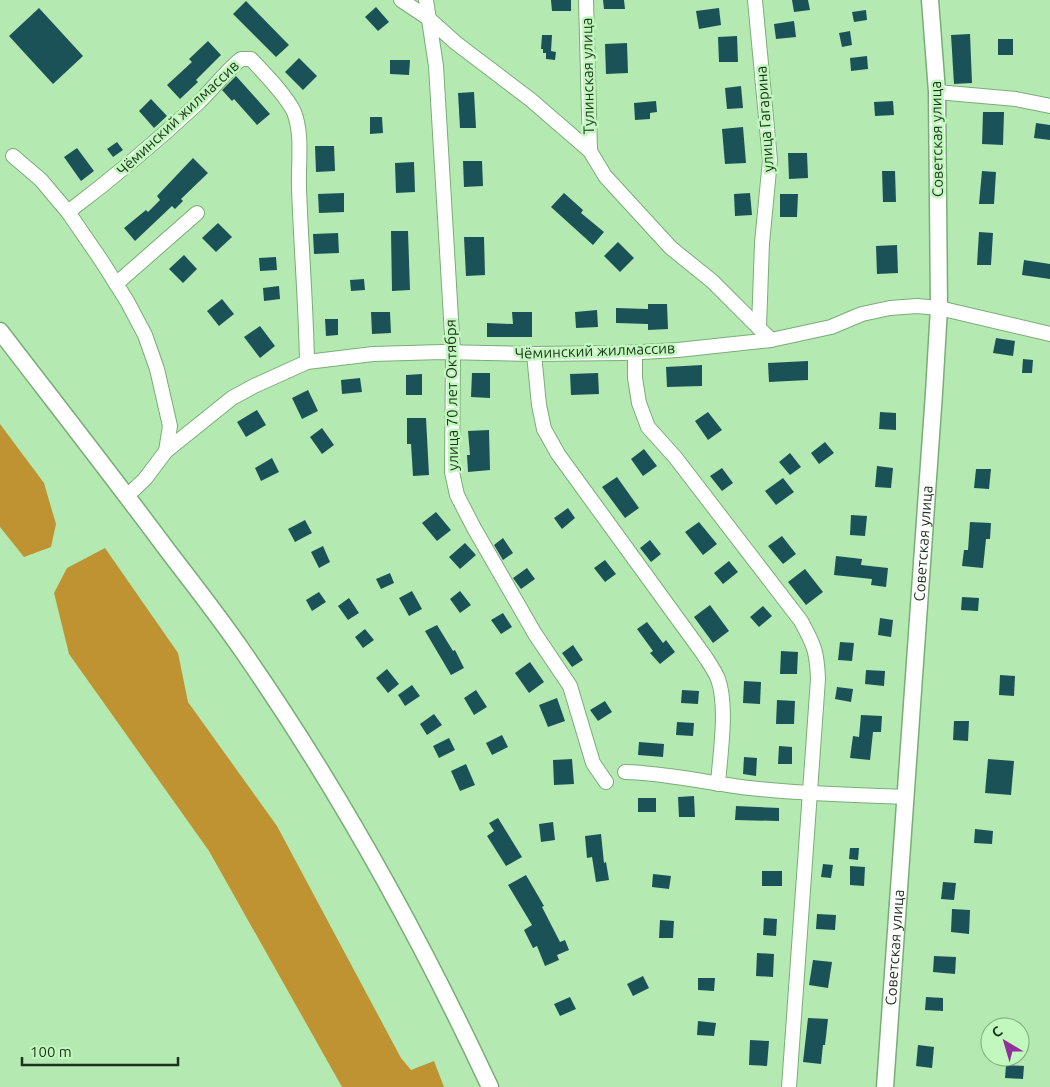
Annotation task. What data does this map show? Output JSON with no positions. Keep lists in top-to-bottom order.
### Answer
{
  "streets": {
    "main road": ["Советская улица"],
    "street": [
      "Тулинская улица",
      "Чёминский жилмассив",
      "улица Гагарина",
      "улица 70 лет Октября"
    ]
  },
  "crossings": [
    ["Чёминский жилмассив", "Советская улица"],
    ["Чёминский жилмассив", "улица 70 лет Октября"]
  ],
  "scale_bar": "100 m",
  "north": "top left"
}
